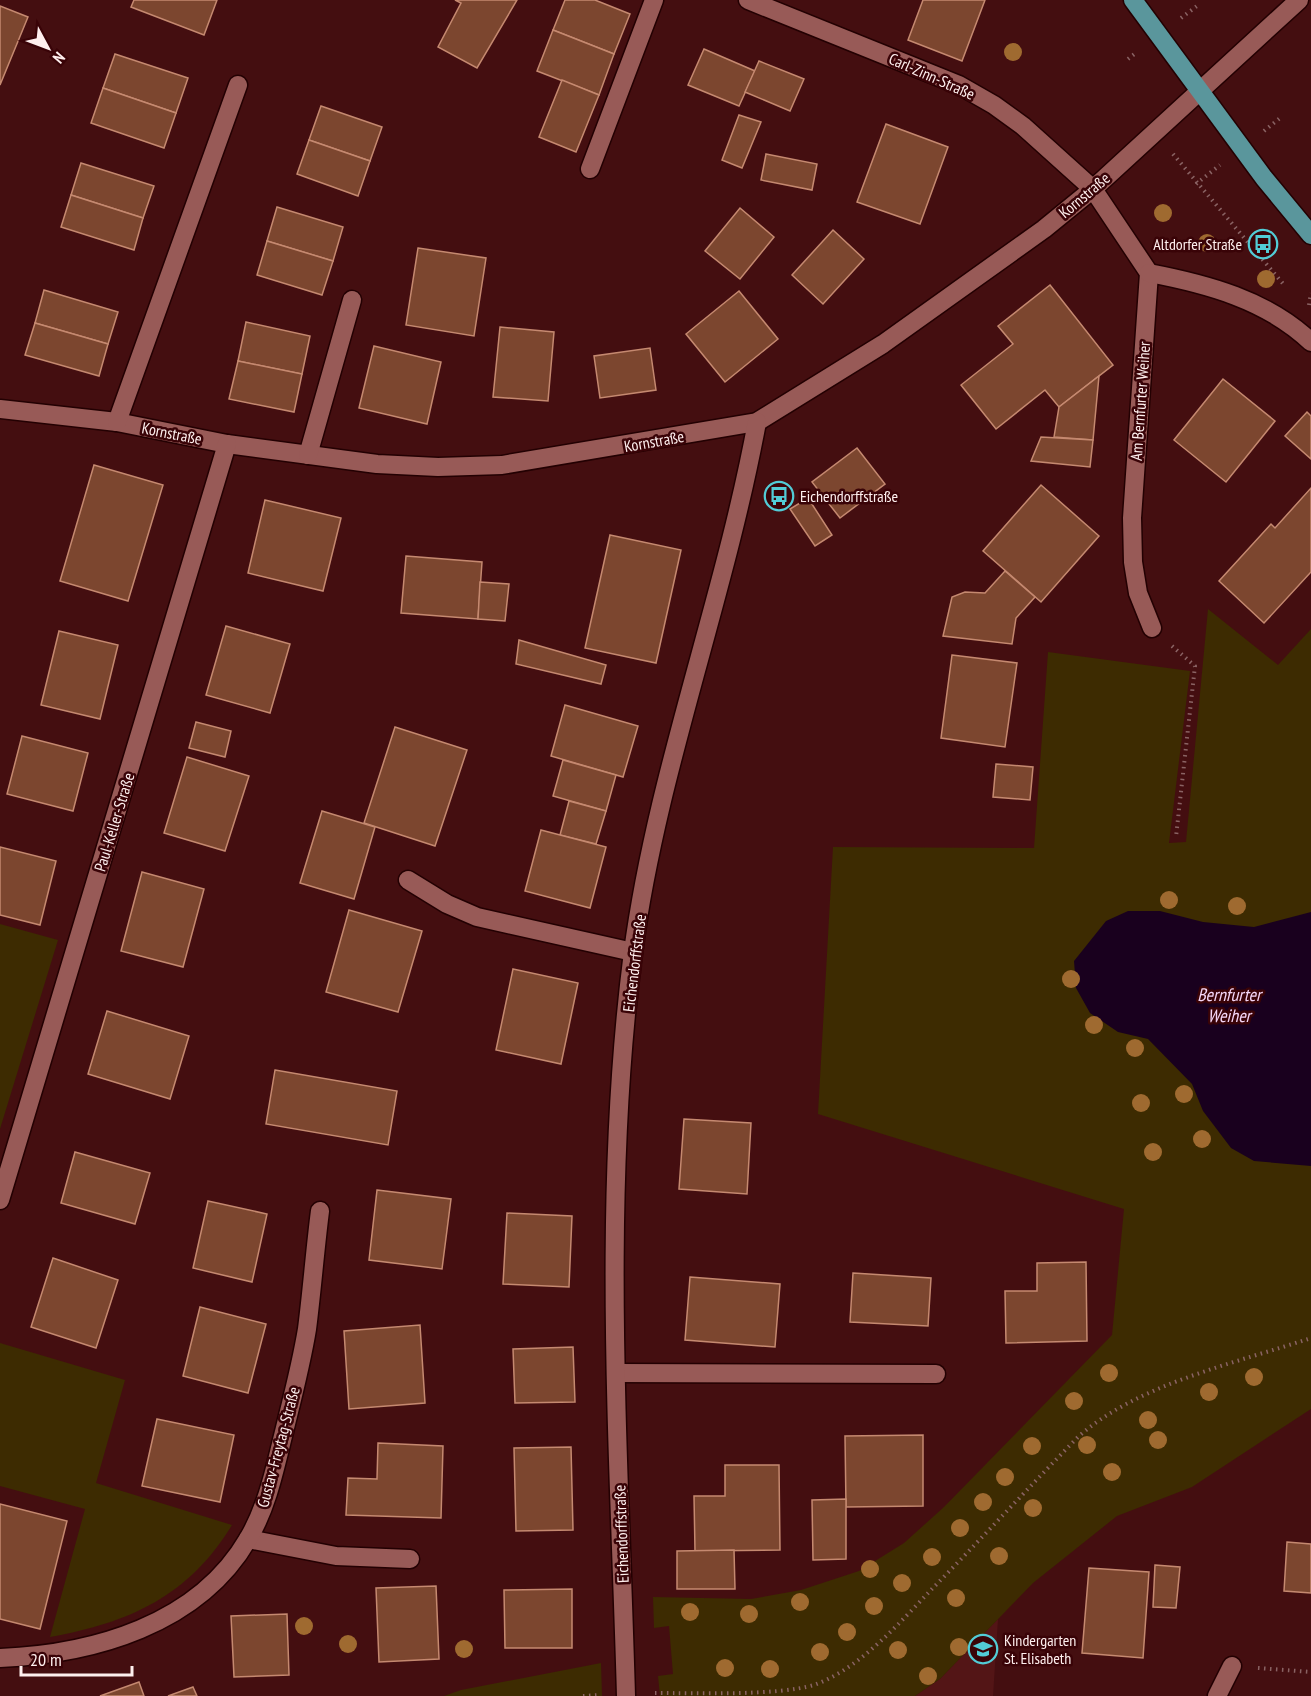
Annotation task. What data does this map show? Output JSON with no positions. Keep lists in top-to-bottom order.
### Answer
{
  "streets": {
    "street": [
      "Carl-Zinn-Straße",
      "Kornstraße",
      "Am Bernfurter Weiher",
      "Paul-Keller-Straße",
      "Eichendorffstraße",
      "Gustav-Freytag-Straße"
    ]
  },
  "crossings": [
    ["Carl-Zinn-Straße", "Kornstraße"],
    ["Kornstraße", "Paul-Keller-Straße"],
    ["Kornstraße", "Eichendorffstraße"]
  ],
  "water": ["Bernfurter Weiher"],
  "places": {
    "bus stop": ["Altdorfer Straße", "Eichendorffstraße"],
    "school or university": ["Kindergarten St. Elisabeth"]
  },
  "scale_bar": "20 m",
  "north": "bottom right"
}
